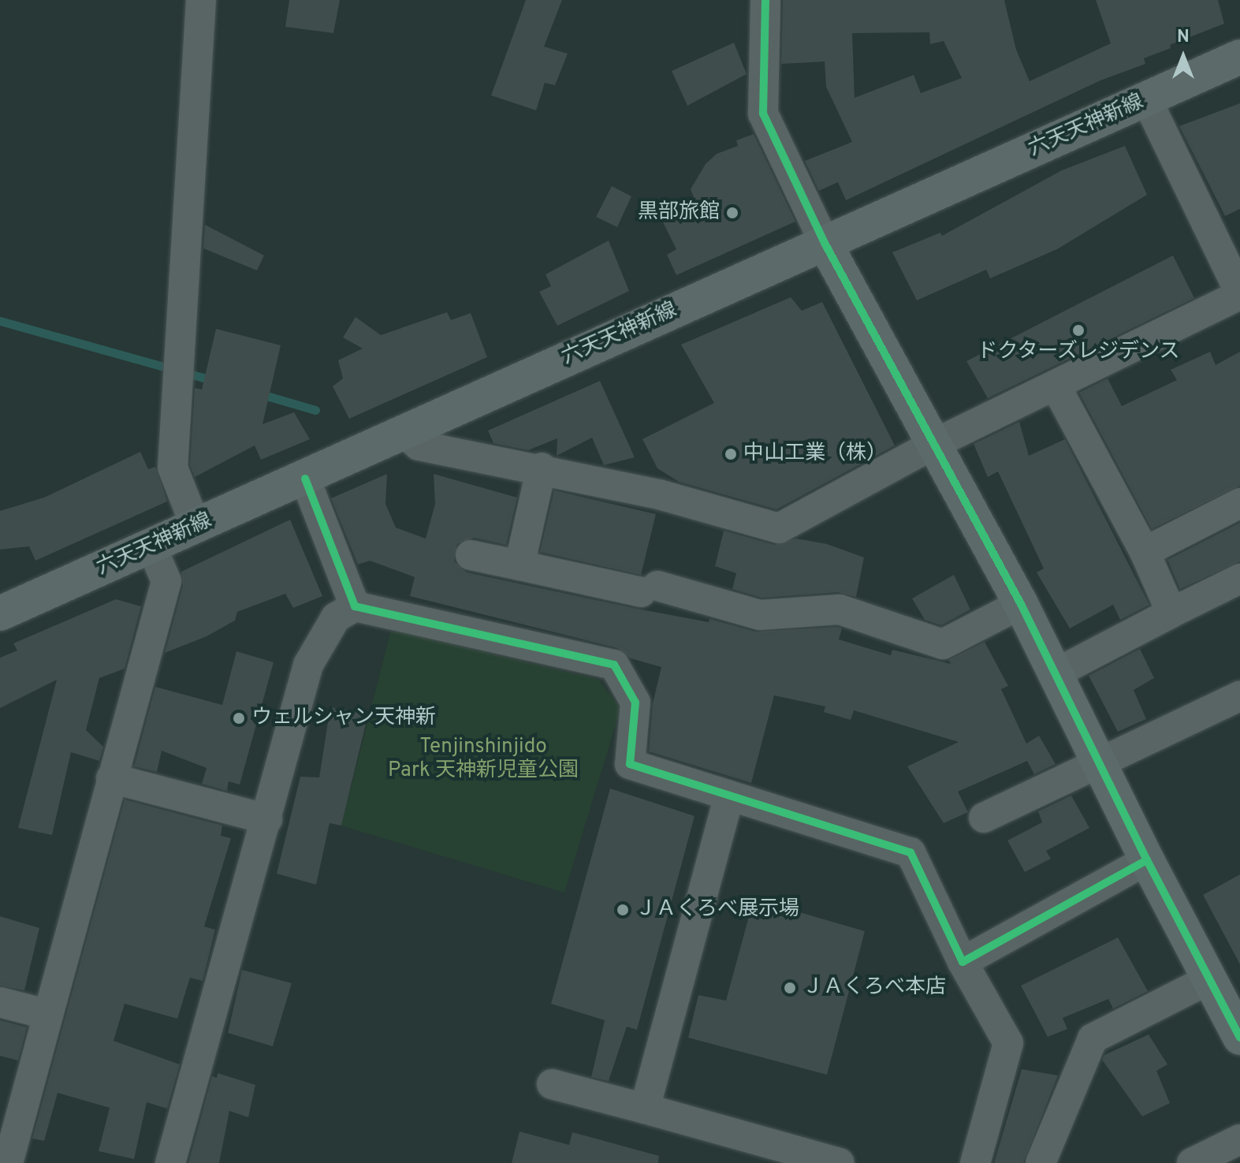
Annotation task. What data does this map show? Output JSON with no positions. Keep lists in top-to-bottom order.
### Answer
{
  "streets": {
    "main road": ["六天天神新線"]
  },
  "parks": ["Tenjinshinjido Park 天神新児童公園"],
  "places": [
    "黒部旅館",
    "ドクターズレジデンス",
    "中山工業（株）",
    "ウェルシャン天神新",
    "ＪＡくろべ展示場",
    "ＪＡくろべ本店"
  ],
  "north": "top"
}
